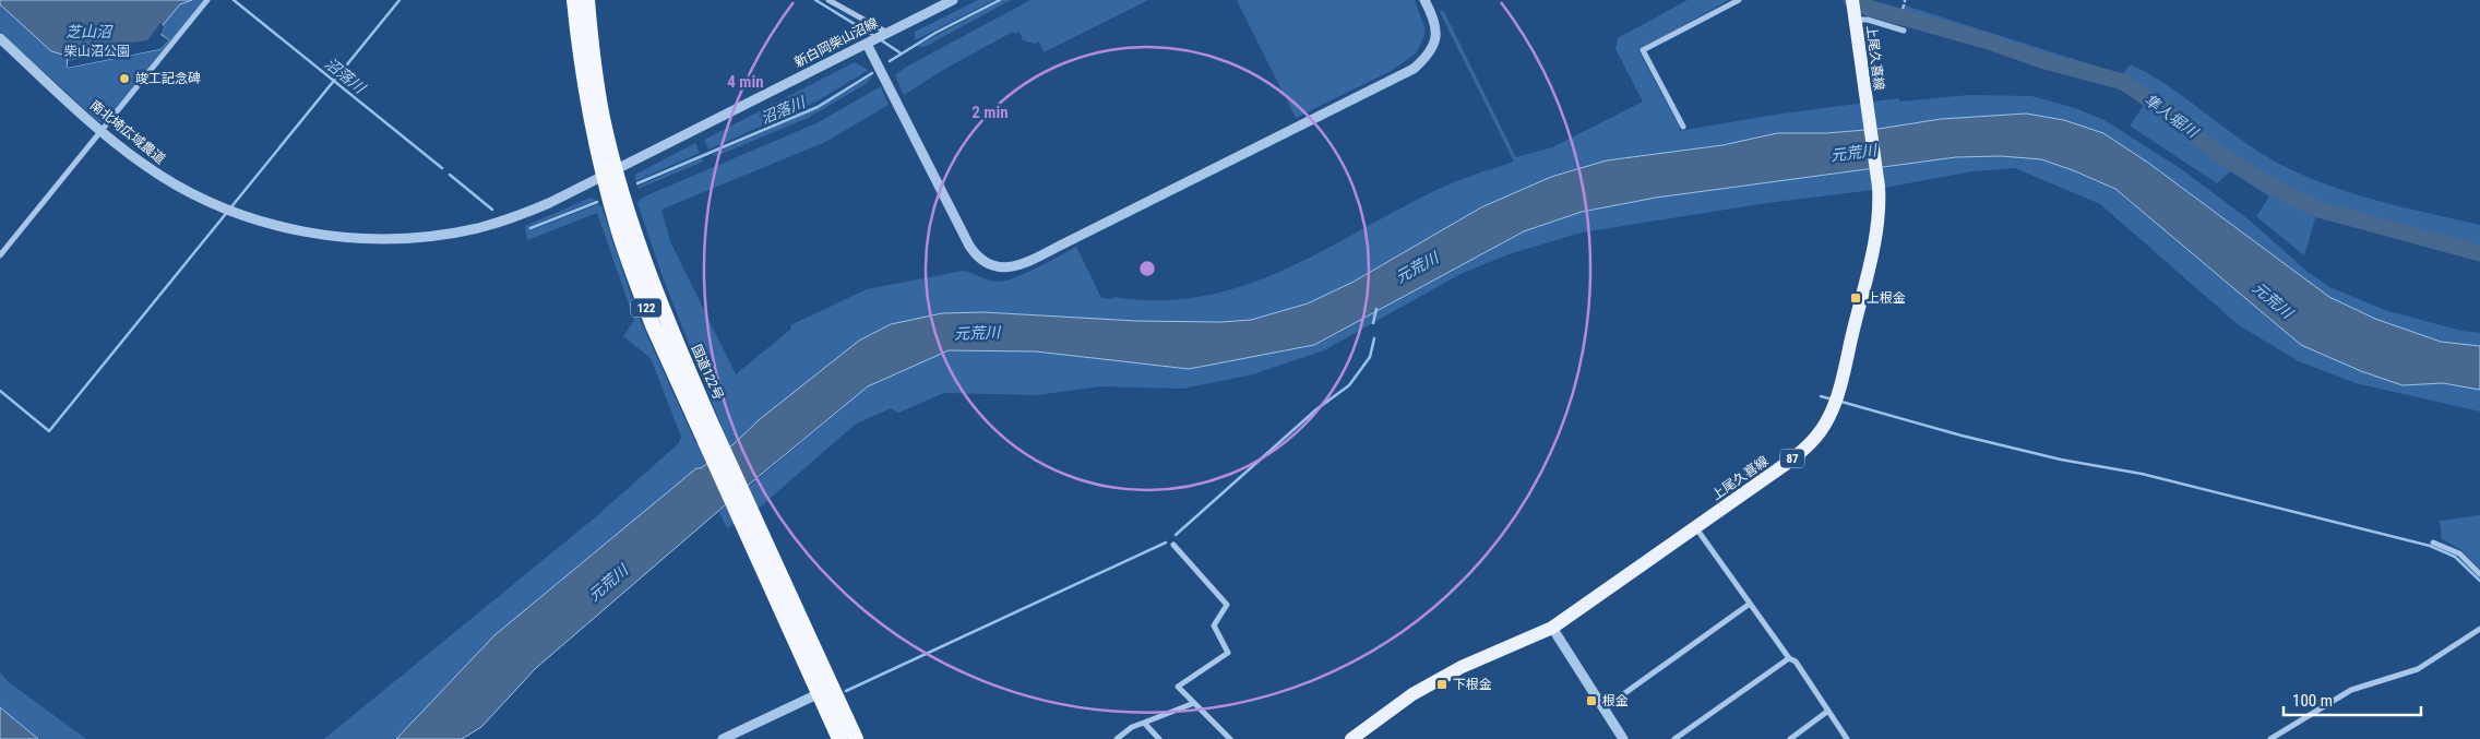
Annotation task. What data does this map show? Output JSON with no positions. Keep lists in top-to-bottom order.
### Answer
{
  "streets": {
    "highway": ["122"],
    "main road": ["上尾久喜線", "87"],
    "street": ["新白岡柴山沼線", "南北埼広域農道"]
  },
  "crossings": [
    ["新白岡柴山沼線", "南北埼広域農道"],
    ["新白岡柴山沼線", "122"],
    ["南北埼広域農道", "122"]
  ],
  "water": [
    "芝山沼",
    "沼落川",
    "隼人堀川",
    "元荒川"
  ],
  "parks": ["柴山沼公園"],
  "places": {
    "other": ["竣工記念碑"],
    "transit": ["上根金", "下根金", "根金"]
  },
  "scale_bar": "100 m",
  "rings": ["4 min", "2 min"]
}
